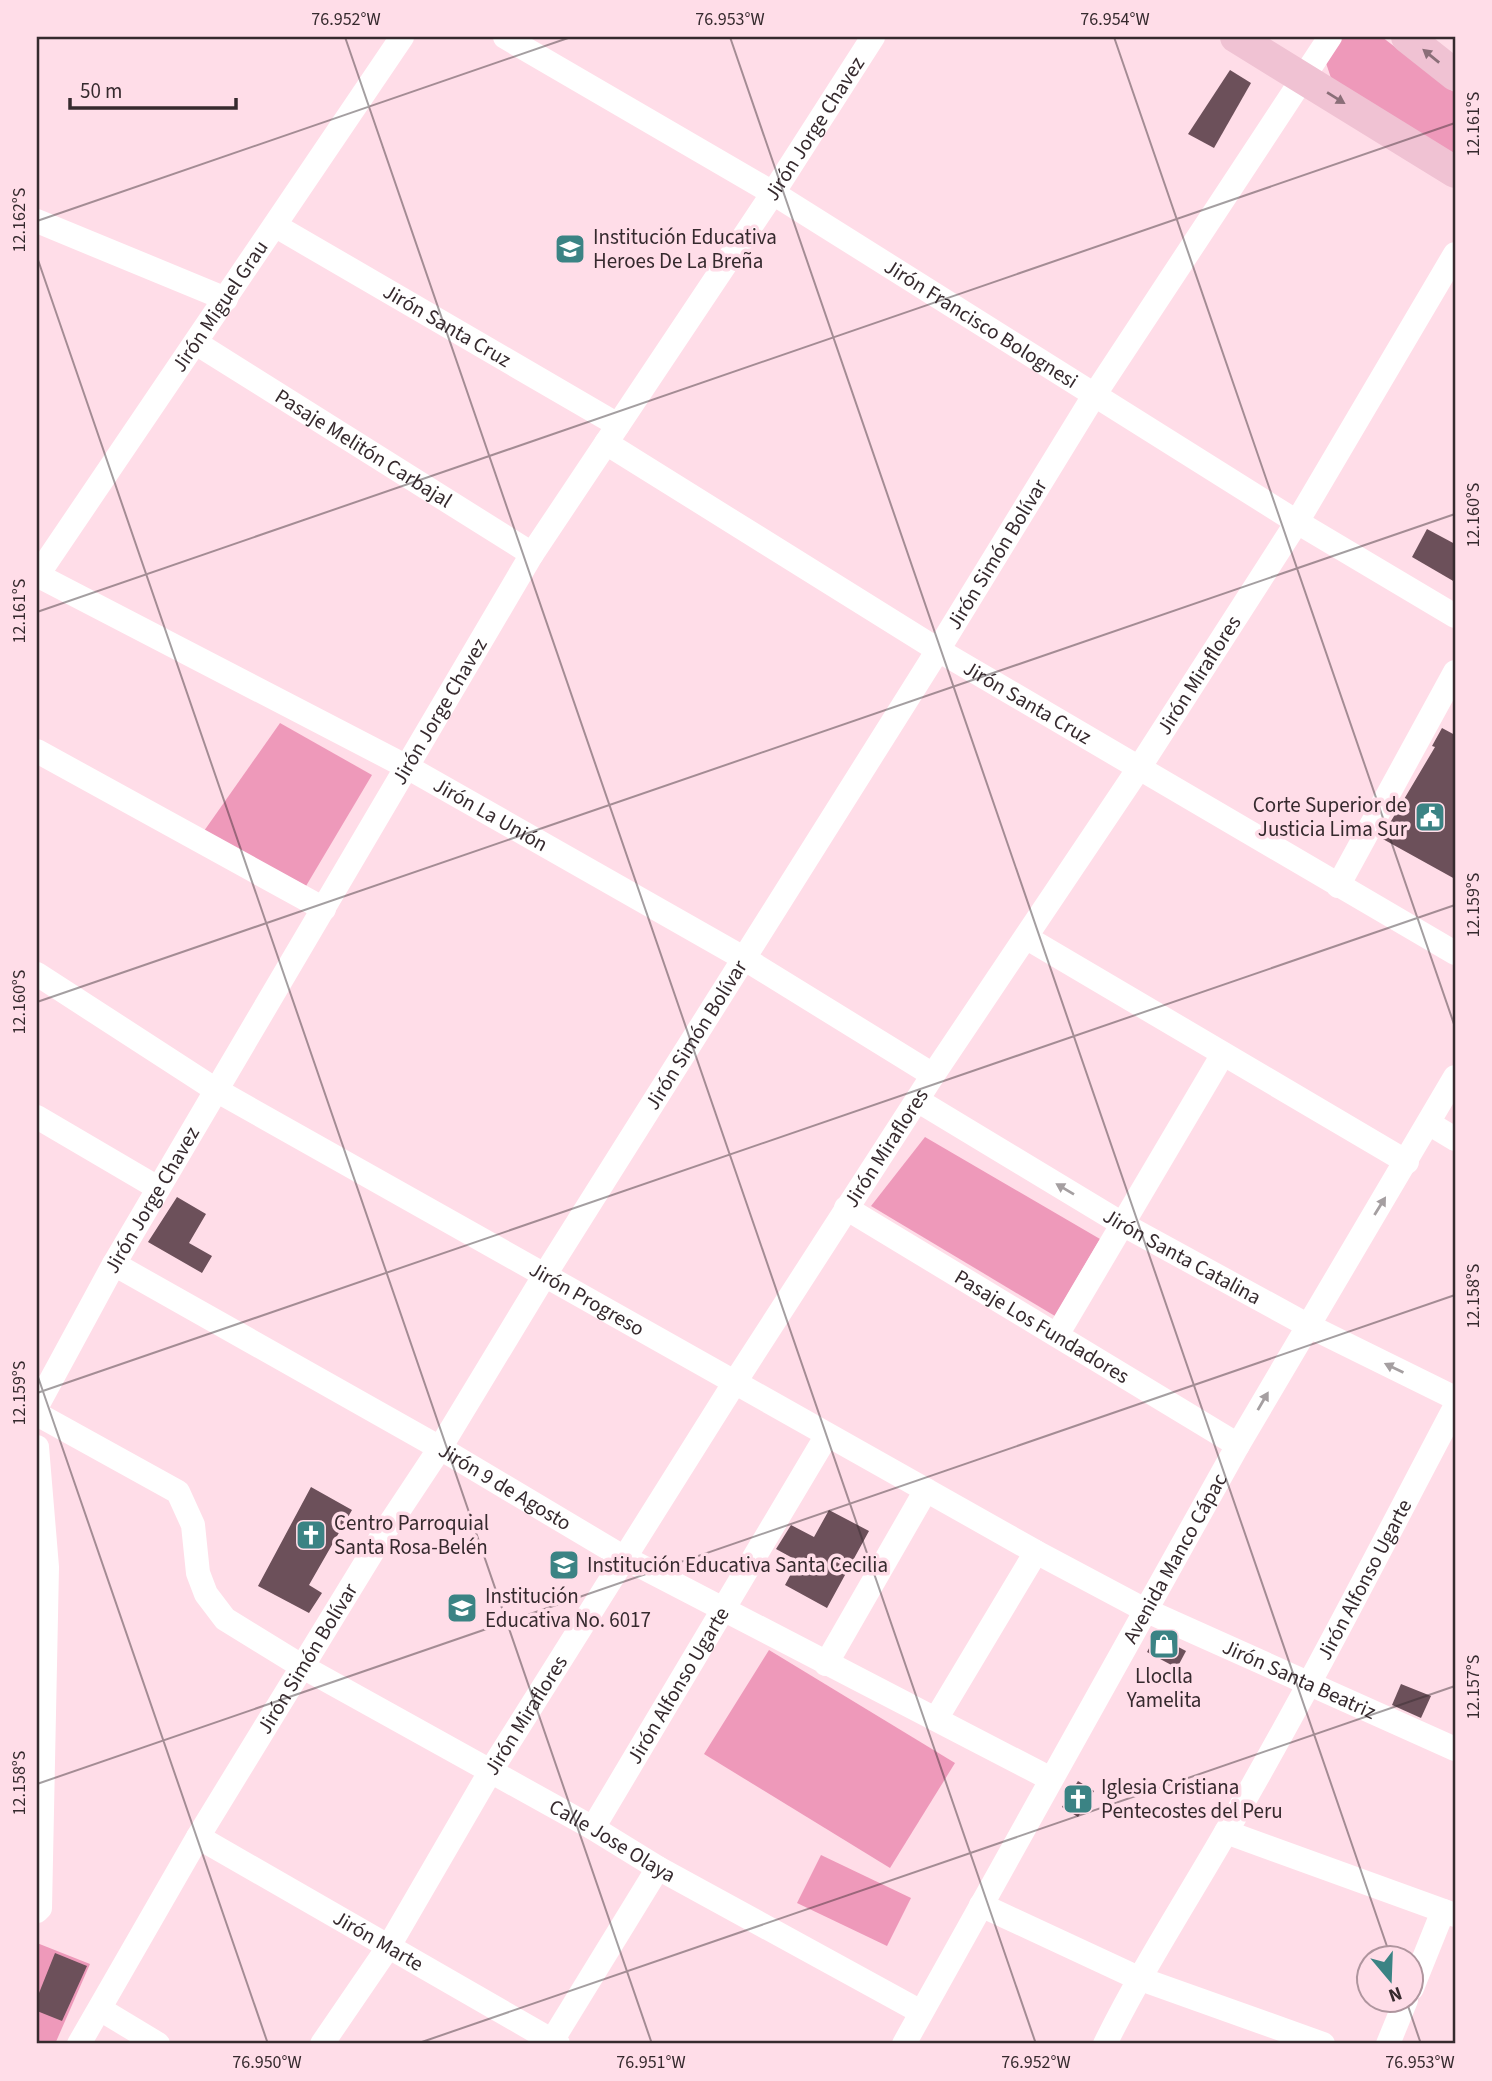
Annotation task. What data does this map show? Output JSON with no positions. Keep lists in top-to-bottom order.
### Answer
{
  "streets": {
    "street": [
      "Jirón Jorge Chavez",
      "Jirón Miguel Grau",
      "Jirón Francisco Bolognesi",
      "Jirón Santa Cruz",
      "Pasaje Melitón Carbajal",
      "Jirón Simón Bolívar",
      "Jirón Miraflores",
      "Jirón La Unión",
      "Jirón Santa Catalina",
      "Jirón Progreso",
      "Pasaje Los Fundadores",
      "Jirón 9 de Agosto",
      "Avenida Manco Cápac",
      "Jirón Alfonso Ugarte",
      "Jirón Santa Beatriz",
      "Calle Jose Olaya",
      "Jirón Marte"
    ]
  },
  "crossings": [
    ["Jirón Jorge Chavez", "Jirón Francisco Bolognesi"],
    ["Jirón Jorge Chavez", "Jirón Santa Cruz"],
    ["Jirón Jorge Chavez", "Pasaje Melitón Carbajal"],
    ["Jirón Jorge Chavez", "Jirón La Unión"],
    ["Jirón Jorge Chavez", "Jirón Progreso"],
    ["Jirón Jorge Chavez", "Jirón 9 de Agosto"],
    ["Jirón Miguel Grau", "Jirón Santa Cruz"],
    ["Jirón Miguel Grau", "Pasaje Melitón Carbajal"],
    ["Jirón Miguel Grau", "Jirón La Unión"],
    ["Jirón Francisco Bolognesi", "Jirón Simón Bolívar"],
    ["Jirón Francisco Bolognesi", "Jirón Miraflores"],
    ["Jirón Santa Cruz", "Jirón Simón Bolívar"],
    ["Jirón Santa Cruz", "Jirón Miraflores"],
    ["Jirón Simón Bolívar", "Jirón La Unión"],
    ["Jirón Simón Bolívar", "Jirón Progreso"],
    ["Jirón Simón Bolívar", "Jirón 9 de Agosto"],
    ["Jirón Simón Bolívar", "Calle Jose Olaya"],
    ["Jirón Simón Bolívar", "Jirón Marte"],
    ["Jirón Miraflores", "Jirón La Unión"],
    ["Jirón Miraflores", "Jirón Santa Catalina"],
    ["Jirón Miraflores", "Jirón Progreso"],
    ["Jirón Miraflores", "Pasaje Los Fundadores"],
    ["Jirón Miraflores", "Jirón 9 de Agosto"],
    ["Jirón Miraflores", "Calle Jose Olaya"],
    ["Jirón Miraflores", "Jirón Marte"],
    ["Jirón Santa Catalina", "Avenida Manco Cápac"],
    ["Jirón Progreso", "Avenida Manco Cápac"],
    ["Jirón Progreso", "Jirón Alfonso Ugarte"],
    ["Jirón Progreso", "Jirón Santa Beatriz"],
    ["Pasaje Los Fundadores", "Avenida Manco Cápac"],
    ["Jirón 9 de Agosto", "Avenida Manco Cápac"],
    ["Jirón 9 de Agosto", "Jirón Alfonso Ugarte"],
    ["Avenida Manco Cápac", "Jirón Santa Beatriz"],
    ["Avenida Manco Cápac", "Calle Jose Olaya"],
    ["Jirón Alfonso Ugarte", "Jirón Santa Beatriz"],
    ["Jirón Alfonso Ugarte", "Calle Jose Olaya"]
  ],
  "places": {
    "school or university": ["Institución Educativa Heroes De La Breña", "Institución Educativa Santa Cecilia", "Institución Educativa No. 6017"],
    "public building": ["Corte Superior de Justicia Lima Sur"],
    "church": ["Centro Parroquial Santa Rosa-Belén", "Iglesia Cristiana Pentecostes del Peru"],
    "shop": ["Lloclla Yamelita"]
  },
  "scale_bar": "50 m",
  "north": "bottom",
  "coordinates": [
    "76.952°W",
    "76.953°W",
    "76.954°W",
    "12.161°S",
    "12.162°S",
    "12.160°S",
    "12.159°S",
    "12.158°S",
    "12.157°S",
    "76.950°W",
    "76.951°W"
  ]
}
